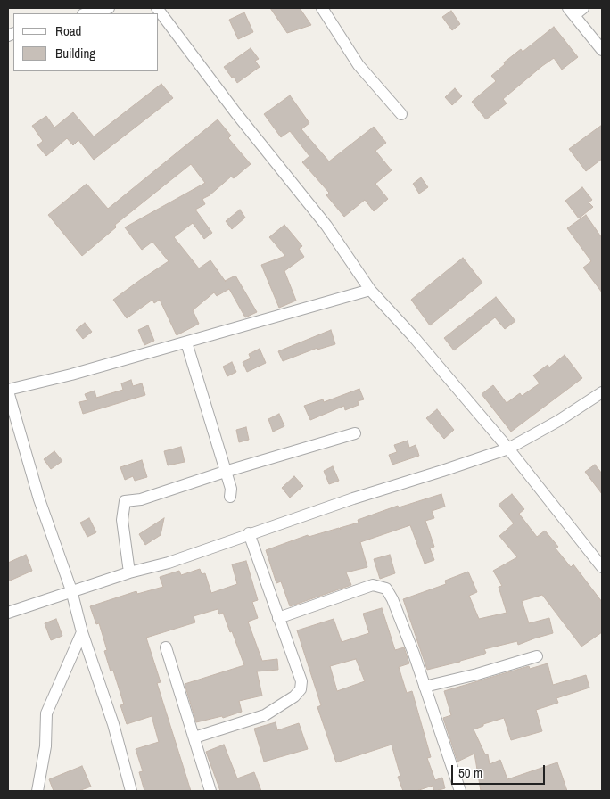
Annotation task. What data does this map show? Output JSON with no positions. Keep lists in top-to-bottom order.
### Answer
{
  "legend": ["Road", "Building"],
  "scale_bar": "50 m"
}
